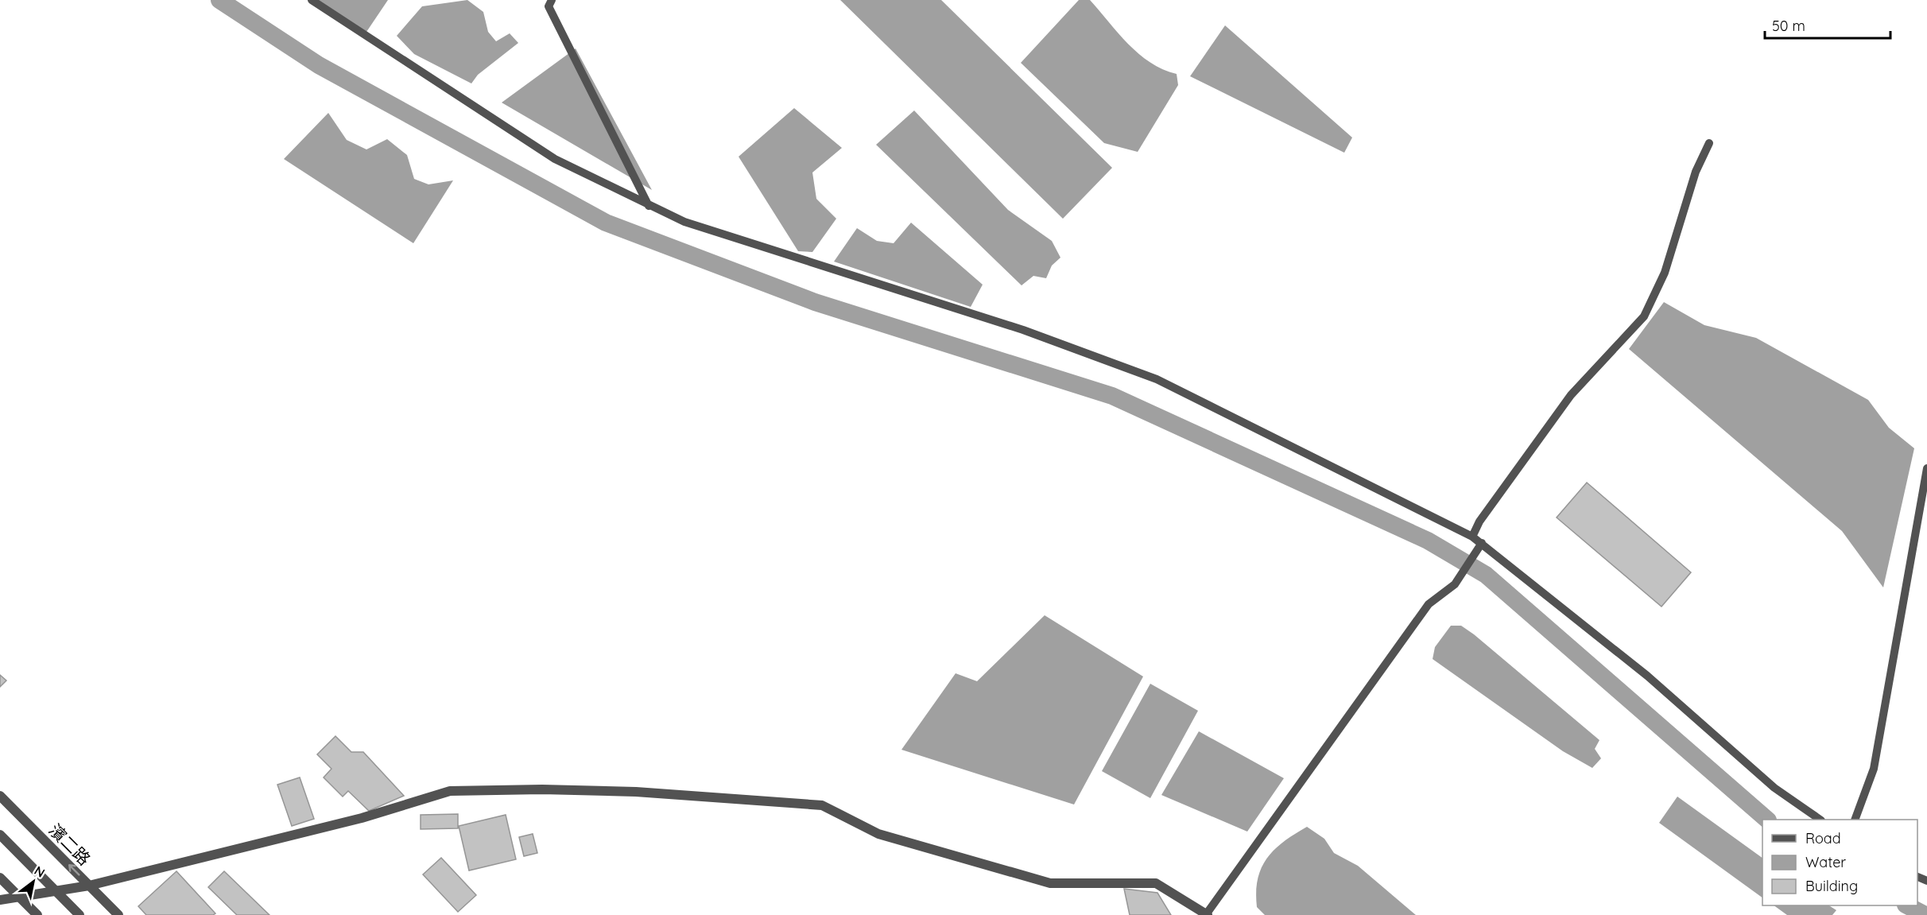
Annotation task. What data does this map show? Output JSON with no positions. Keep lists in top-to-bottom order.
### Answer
{
  "streets": {
    "street": ["濱二路"]
  },
  "legend": ["Road", "Water", "Building"],
  "scale_bar": "50 m",
  "north": "top right"
}
